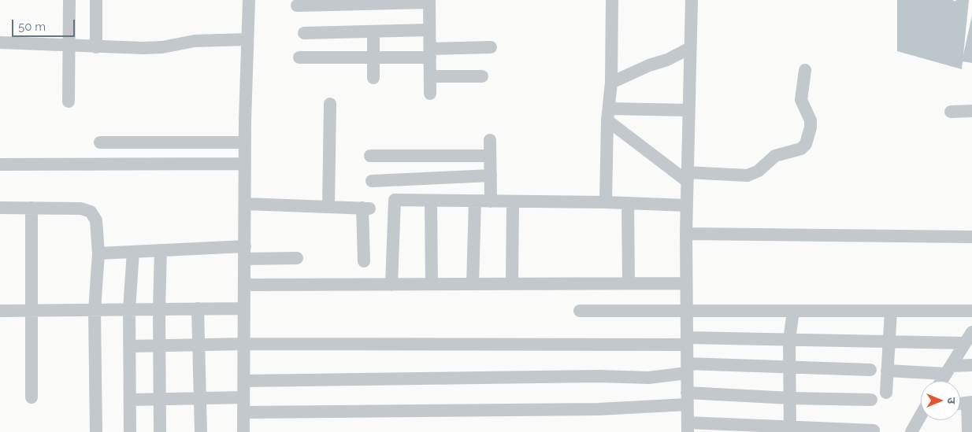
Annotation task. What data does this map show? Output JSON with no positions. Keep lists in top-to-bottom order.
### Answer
{
  "scale_bar": "50 m",
  "north": "right"
}
